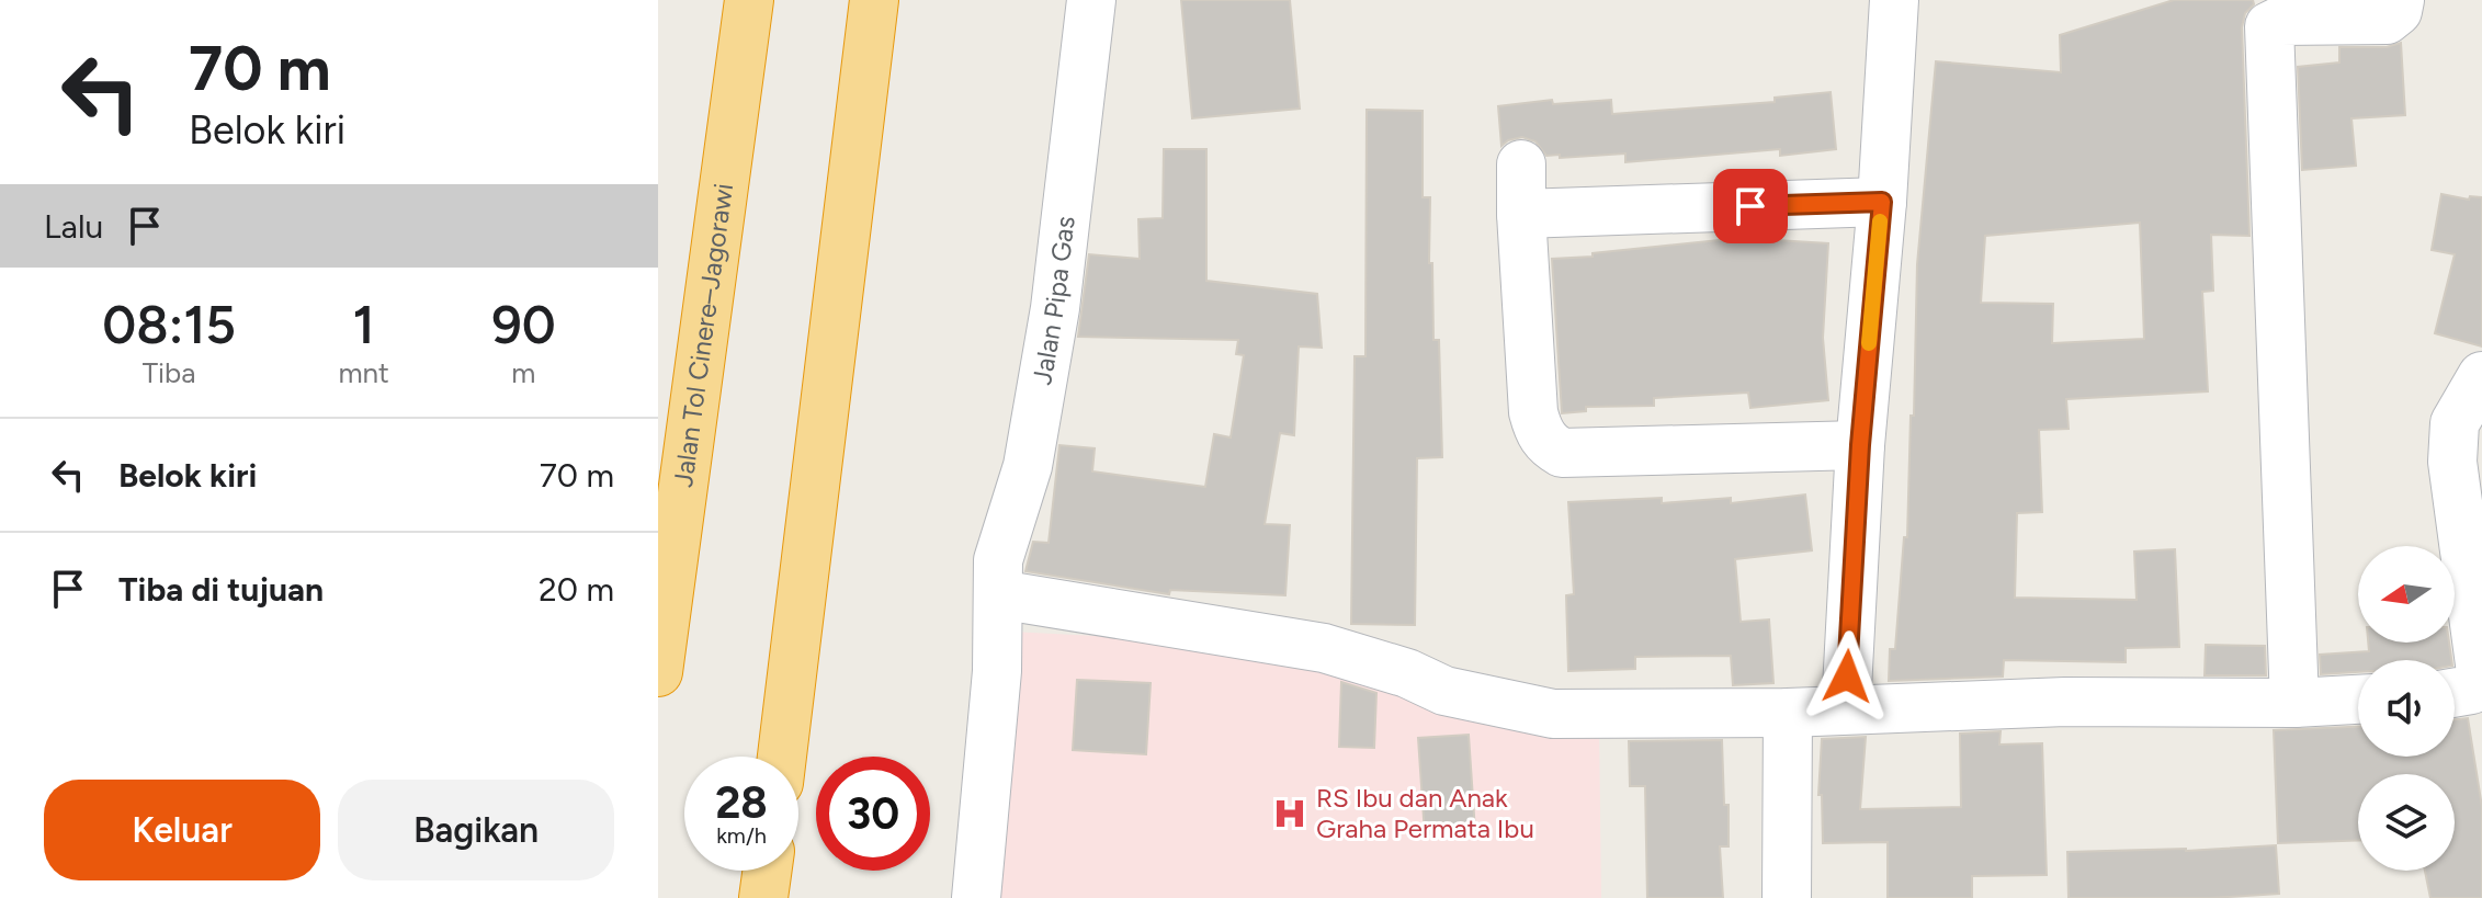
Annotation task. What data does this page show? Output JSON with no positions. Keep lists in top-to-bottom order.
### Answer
{
  "streets": {
    "highway": ["Jalan Tol Cinere–Jagorawi"],
    "street": ["Jalan Pipa Gas"]
  },
  "places": {
    "hospital": ["RS Ibu dan Anak Graha Permata Ibu"]
  },
  "north": "left",
  "page": {
    "turn": ["70 m", "Belok kiri"],
    "then": "Lalu",
    "eta": [
      "08:15",
      "Tiba",
      "1",
      "mnt",
      "90",
      "m"
    ],
    "list": [
      {
        "name": "Belok kiri",
        "value": "70 m"
      },
      {
        "name": "Tiba di tujuan",
        "value": "20 m"
      }
    ],
    "speed": "28 km/h",
    "limit": "30",
    "buttons": ["Keluar", "Bagikan"]
  }
}
